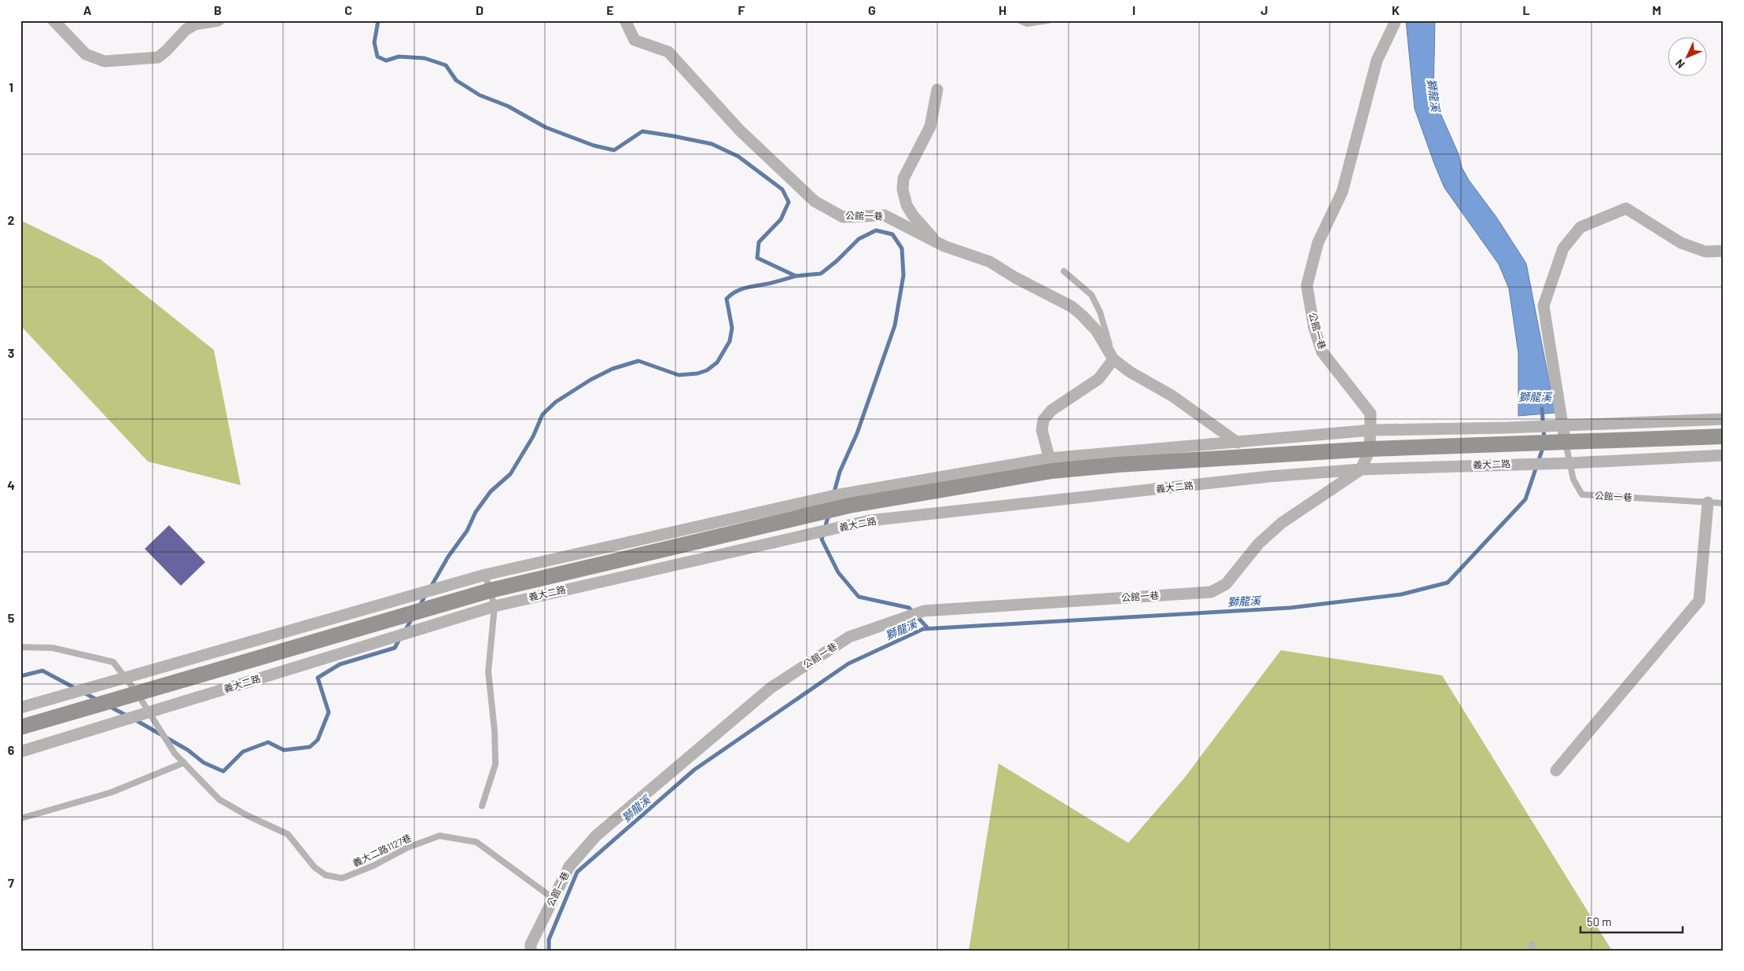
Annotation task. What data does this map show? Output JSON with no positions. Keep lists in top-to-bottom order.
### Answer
{
  "streets": {
    "street": ["公館一巷", "義大二路"],
    "lane": ["義大二路1127巷"]
  },
  "crossings": [
    ["公館一巷", "義大二路"],
    ["公館一巷", "義大二路1127巷"],
    ["義大二路", "義大二路1127巷"]
  ],
  "water": ["獅龍溪"],
  "scale_bar": "50 m",
  "north": "bottom left",
  "grid": {
    "columns": [
      "A",
      "B",
      "C",
      "D",
      "E",
      "F",
      "G",
      "H",
      "I",
      "J",
      "K",
      "L",
      "M"
    ],
    "rows": [
      "1",
      "2",
      "3",
      "4",
      "5",
      "6",
      "7"
    ]
  }
}
